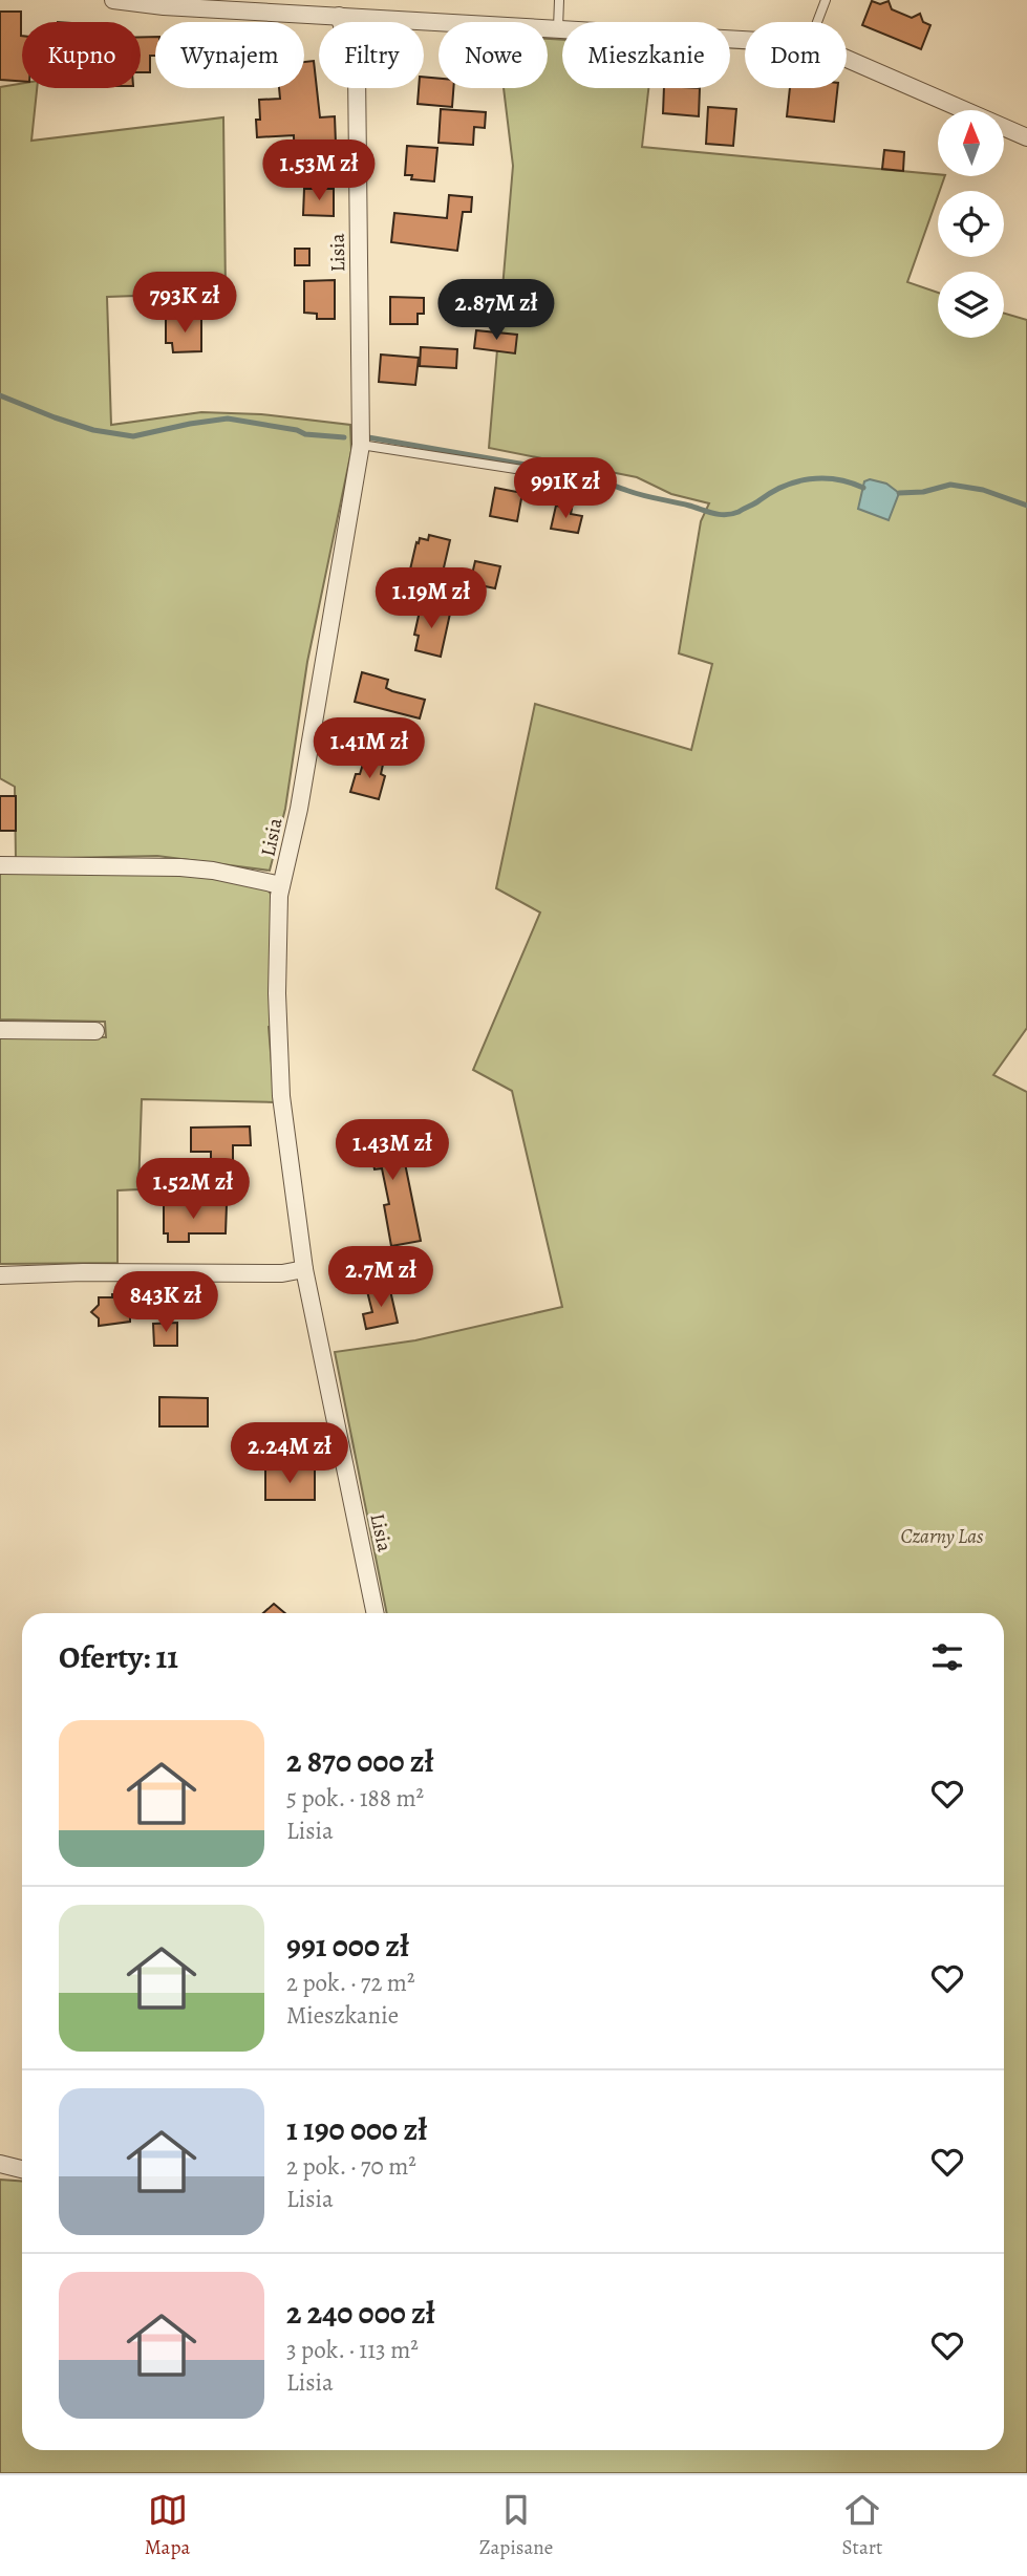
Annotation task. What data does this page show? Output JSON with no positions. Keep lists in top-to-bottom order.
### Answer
{
  "streets": {
    "street": ["Lisia"]
  },
  "parks": ["Czarny Las"],
  "north": "top",
  "page": {
    "chip": [
      "Kupno",
      "Wynajem",
      "Filtry",
      "Nowe",
      "Mieszkanie",
      "Dom"
    ],
    "price": [
      "1.53M zł",
      "793K zł",
      "2.87M zł",
      "991K zł",
      "1.19M zł",
      "1.41M zł",
      "1.43M zł",
      "1.52M zł",
      "2.7M zł",
      "843K zł",
      "2.24M zł"
    ],
    "heading": "Oferty: 11",
    "list": [
      {
        "name": "2 870 000 zł",
        "note": "5 pok. · 188 m² · Lisia"
      },
      {
        "name": "991 000 zł",
        "note": "2 pok. · 72 m² · Mieszkanie"
      },
      {
        "name": "1 190 000 zł",
        "note": "2 pok. · 70 m² · Lisia"
      },
      {
        "name": "2 240 000 zł",
        "note": "3 pok. · 113 m² · Lisia"
      }
    ],
    "tabs": ["Mapa", "Zapisane", "Start"]
  }
}
